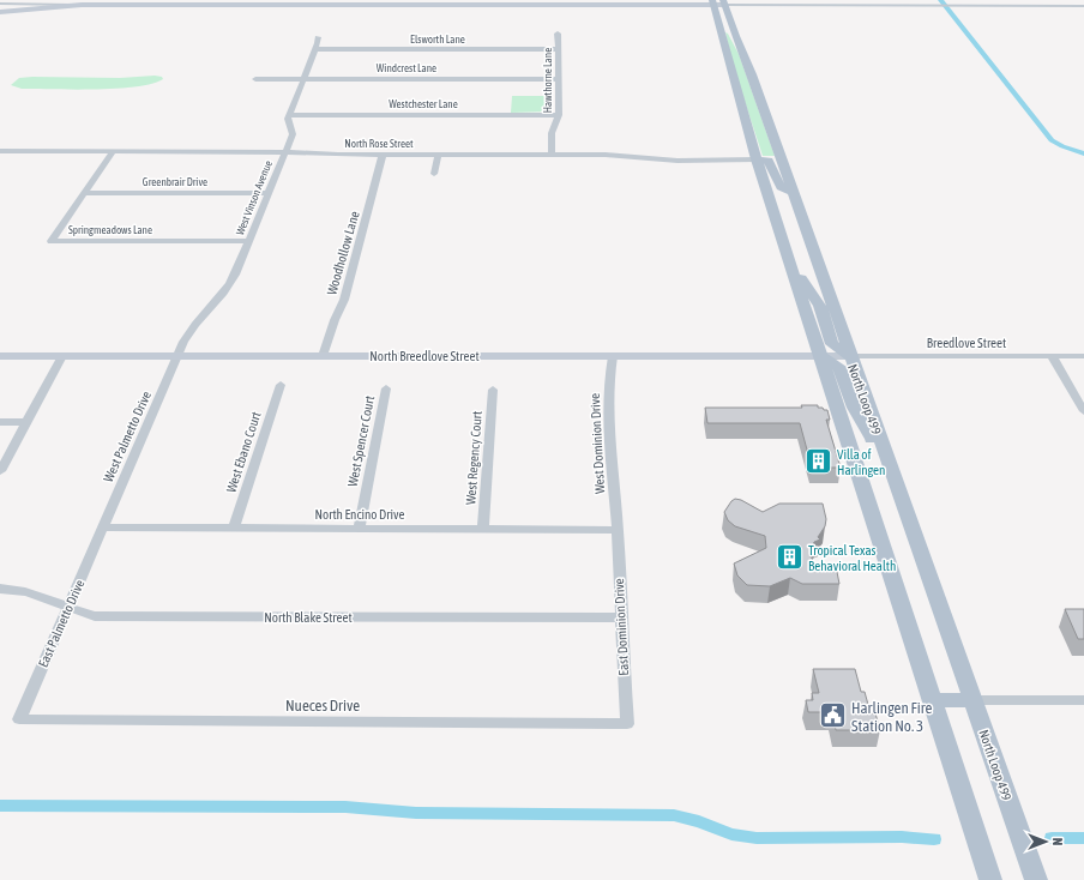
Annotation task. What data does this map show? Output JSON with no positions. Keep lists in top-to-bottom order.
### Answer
{
  "streets": {
    "main road": ["North Loop 499"],
    "street": [
      "Elsworth Lane",
      "Windcrest Lane",
      "Hawthorne Lane",
      "Westchester Lane",
      "North Rose Street",
      "Greenbrair Drive",
      "West Vinson Avenue",
      "Springmeadows Lane",
      "Woodhollow Lane",
      "Breedlove Street",
      "North Breedlove Street",
      "West Palmetto Drive",
      "West Spencer Court",
      "West Dominion Drive",
      "West Ebano Court",
      "West Regency Court",
      "North Encino Drive",
      "North Blake Street",
      "East Palmetto Drive",
      "East Dominion Drive",
      "Nueces Drive"
    ]
  },
  "crossings": [
    ["Elsworth Lane", "Hawthorne Lane"],
    ["Windcrest Lane", "Hawthorne Lane"],
    ["Hawthorne Lane", "Westchester Lane"],
    ["Hawthorne Lane", "North Rose Street"],
    ["Westchester Lane", "West Vinson Avenue"],
    ["North Rose Street", "West Vinson Avenue"],
    ["North Rose Street", "Springmeadows Lane"],
    ["North Rose Street", "Woodhollow Lane"],
    ["North Rose Street", "North Loop 499"],
    ["Greenbrair Drive", "West Vinson Avenue"],
    ["Greenbrair Drive", "Springmeadows Lane"],
    ["West Vinson Avenue", "Springmeadows Lane"],
    ["West Vinson Avenue", "North Breedlove Street"],
    ["West Vinson Avenue", "West Palmetto Drive"],
    ["Woodhollow Lane", "North Breedlove Street"],
    ["Breedlove Street", "North Breedlove Street"],
    ["Breedlove Street", "North Loop 499"],
    ["North Breedlove Street", "North Loop 499"],
    ["North Breedlove Street", "West Palmetto Drive"],
    ["North Breedlove Street", "West Dominion Drive"],
    ["West Palmetto Drive", "North Encino Drive"],
    ["West Palmetto Drive", "East Palmetto Drive"],
    ["West Spencer Court", "North Encino Drive"],
    ["West Dominion Drive", "North Encino Drive"],
    ["West Dominion Drive", "East Dominion Drive"],
    ["West Ebano Court", "North Encino Drive"],
    ["West Regency Court", "North Encino Drive"],
    ["North Encino Drive", "East Palmetto Drive"],
    ["North Encino Drive", "East Dominion Drive"],
    ["North Blake Street", "East Palmetto Drive"],
    ["North Blake Street", "East Dominion Drive"],
    ["East Palmetto Drive", "Nueces Drive"],
    ["East Dominion Drive", "Nueces Drive"]
  ],
  "places": {
    "building": ["Villa of Harlingen", "Tropical Texas Behavioral Health"],
    "public building": ["Harlingen Fire Station No. 3"]
  },
  "north": "right"
}
